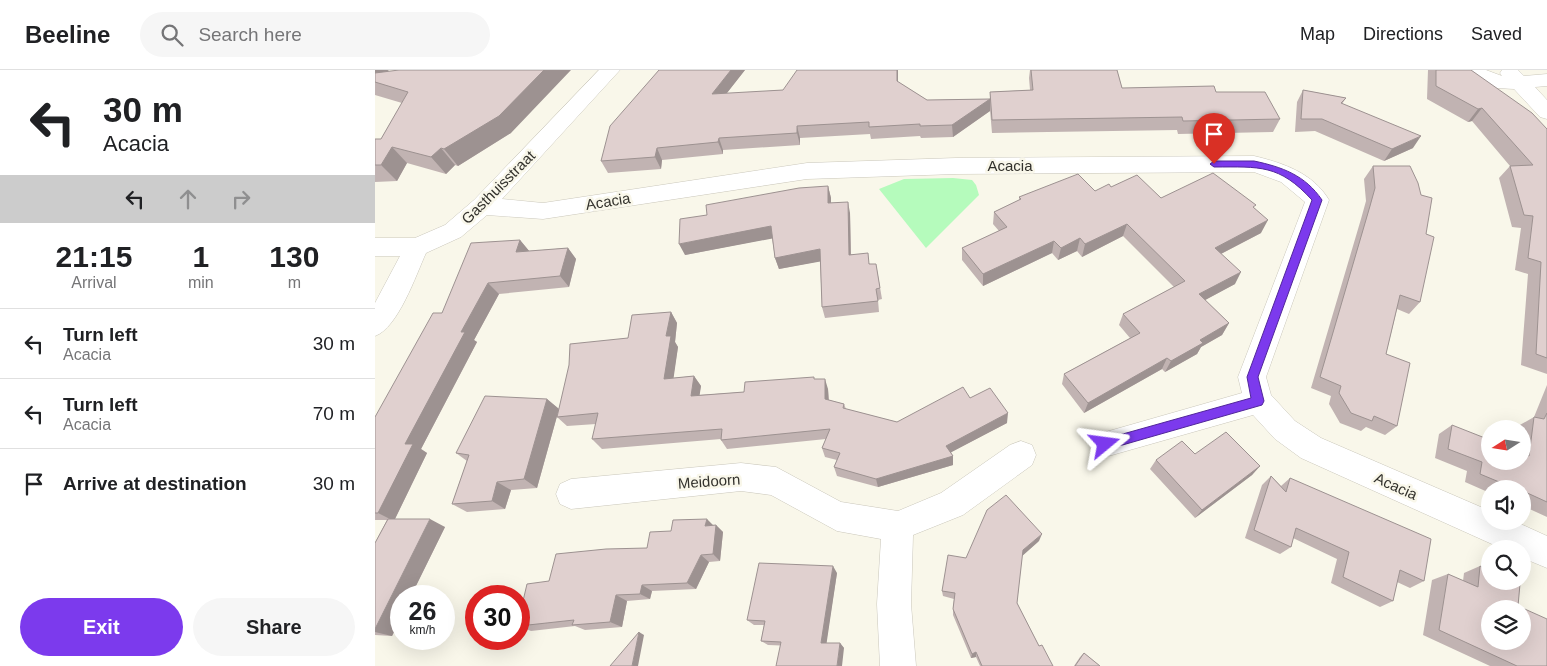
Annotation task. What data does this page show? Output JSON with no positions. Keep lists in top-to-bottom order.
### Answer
{
  "streets": {
    "street": ["Acacia", "Gasthuisstraat", "Meidoorn"]
  },
  "crossings": [
    ["Acacia", "Gasthuisstraat"]
  ],
  "north": "left",
  "page": {
    "header": "Beeline",
    "search": "Search here",
    "nav": ["Map", "Directions", "Saved"],
    "turn": ["30 m", "Acacia"],
    "eta": [
      "21:15",
      "Arrival",
      "1",
      "min",
      "130",
      "m"
    ],
    "list": [
      {
        "name": "Turn left",
        "note": "Acacia",
        "value": "30 m"
      },
      {
        "name": "Turn left",
        "note": "Acacia",
        "value": "70 m"
      },
      {
        "name": "Arrive at destination",
        "value": "30 m"
      }
    ],
    "speed": "26 km/h",
    "limit": "30",
    "buttons": ["Exit", "Share"]
  }
}
